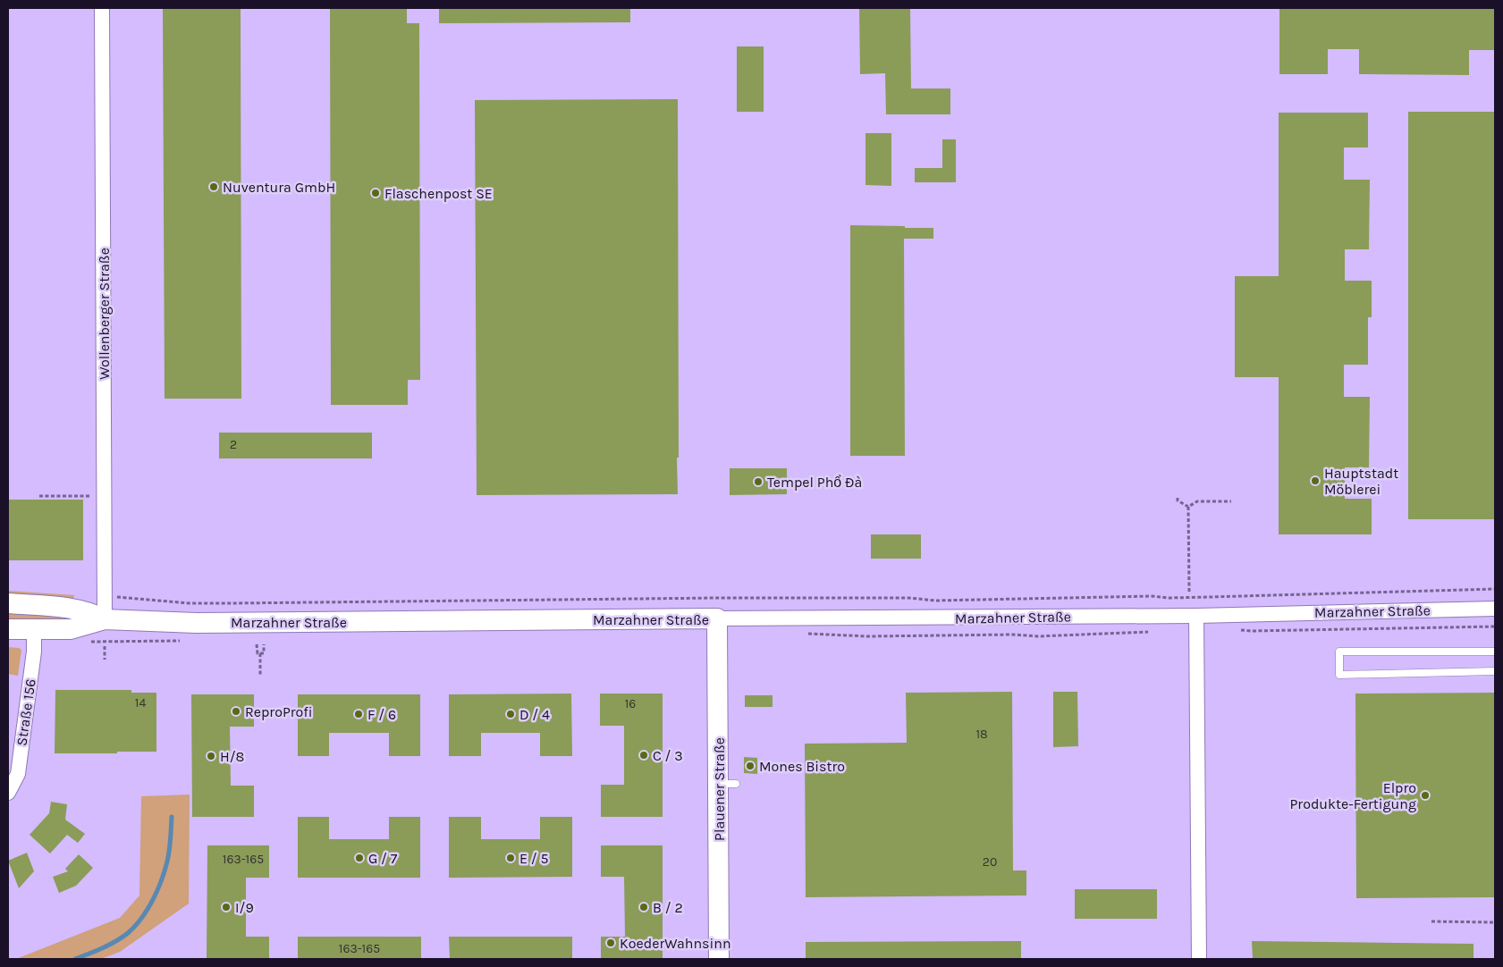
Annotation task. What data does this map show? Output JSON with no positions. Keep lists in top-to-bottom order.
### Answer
{
  "streets": {
    "street": [
      "Wollenberger Straße",
      "Marzahner Straße",
      "Straße 156",
      "Plauener Straße"
    ]
  },
  "crossings": [
    ["Wollenberger Straße", "Marzahner Straße"],
    ["Marzahner Straße", "Straße 156"],
    ["Marzahner Straße", "Plauener Straße"]
  ],
  "places": [
    "Nuventura GmbH",
    "Flaschenpost SE",
    "Hauptstadt Möblerei",
    "Tempel Phổ Đà",
    "ReproProfi",
    "F / 6",
    "D / 4",
    "C / 3",
    "H/8",
    "Mones Bistro",
    "Elpro Produkte-Fertigung",
    "G / 7",
    "E / 5",
    "I/9",
    "B / 2",
    "KoederWahnsinn"
  ],
  "house_numbers": [
    "2",
    "14",
    "16",
    "18",
    "163-165",
    "20",
    "163-165"
  ]
}
